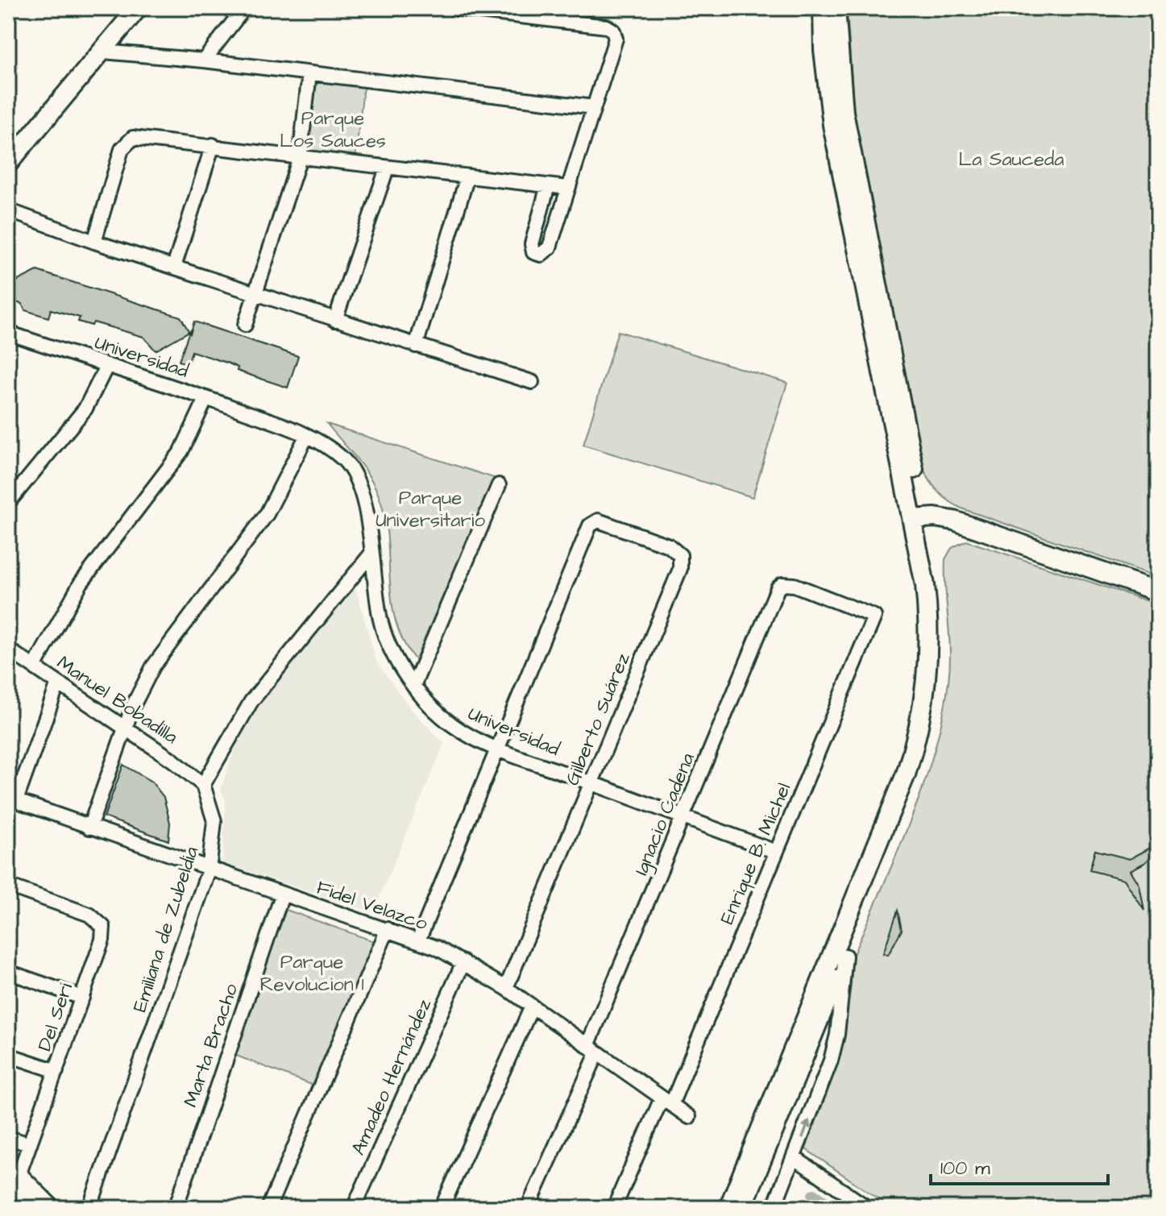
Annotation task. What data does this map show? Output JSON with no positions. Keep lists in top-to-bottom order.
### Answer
{
  "streets": {
    "street": [
      "Universidad",
      "Manuel Bobadilla",
      "Gilberto Suárez",
      "Ignacio Cadena",
      "Enrique B. Michel",
      "Fidel Velazco",
      "Emiliana de Zubeldia",
      "Del Seri",
      "Marta Bracho",
      "Amadeo Hernández"
    ]
  },
  "crossings": [
    ["Universidad", "Gilberto Suárez"],
    ["Universidad", "Ignacio Cadena"],
    ["Universidad", "Enrique B. Michel"],
    ["Manuel Bobadilla", "Emiliana de Zubeldia"],
    ["Gilberto Suárez", "Fidel Velazco"],
    ["Ignacio Cadena", "Enrique B. Michel"],
    ["Ignacio Cadena", "Fidel Velazco"],
    ["Enrique B. Michel", "Fidel Velazco"],
    ["Fidel Velazco", "Emiliana de Zubeldia"],
    ["Fidel Velazco", "Marta Bracho"],
    ["Fidel Velazco", "Amadeo Hernández"]
  ],
  "parks": [
    "Parque Los Sauces",
    "La Sauceda",
    "Parque Universitario",
    "Parque Revolucion 1"
  ],
  "scale_bar": "100 m"
}
